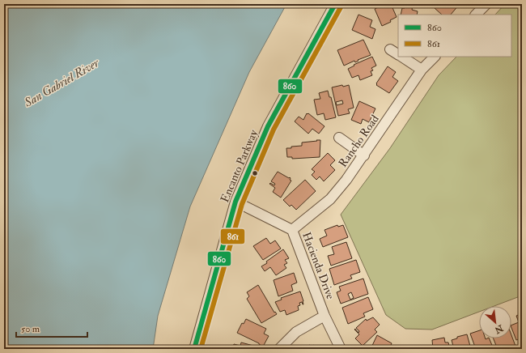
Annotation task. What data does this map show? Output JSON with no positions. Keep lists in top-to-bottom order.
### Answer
{
  "streets": {
    "street": ["Rancho Road", "Encanto Parkway", "Hacienda Drive"]
  },
  "crossings": [
    ["Rancho Road", "Hacienda Drive"],
    ["Encanto Parkway", "Hacienda Drive"]
  ],
  "water": ["San Gabriel River"],
  "lines": ["transit line 860", "transit line 861"],
  "legend": ["860", "861"],
  "scale_bar": "50 m",
  "north": "bottom right"
}
